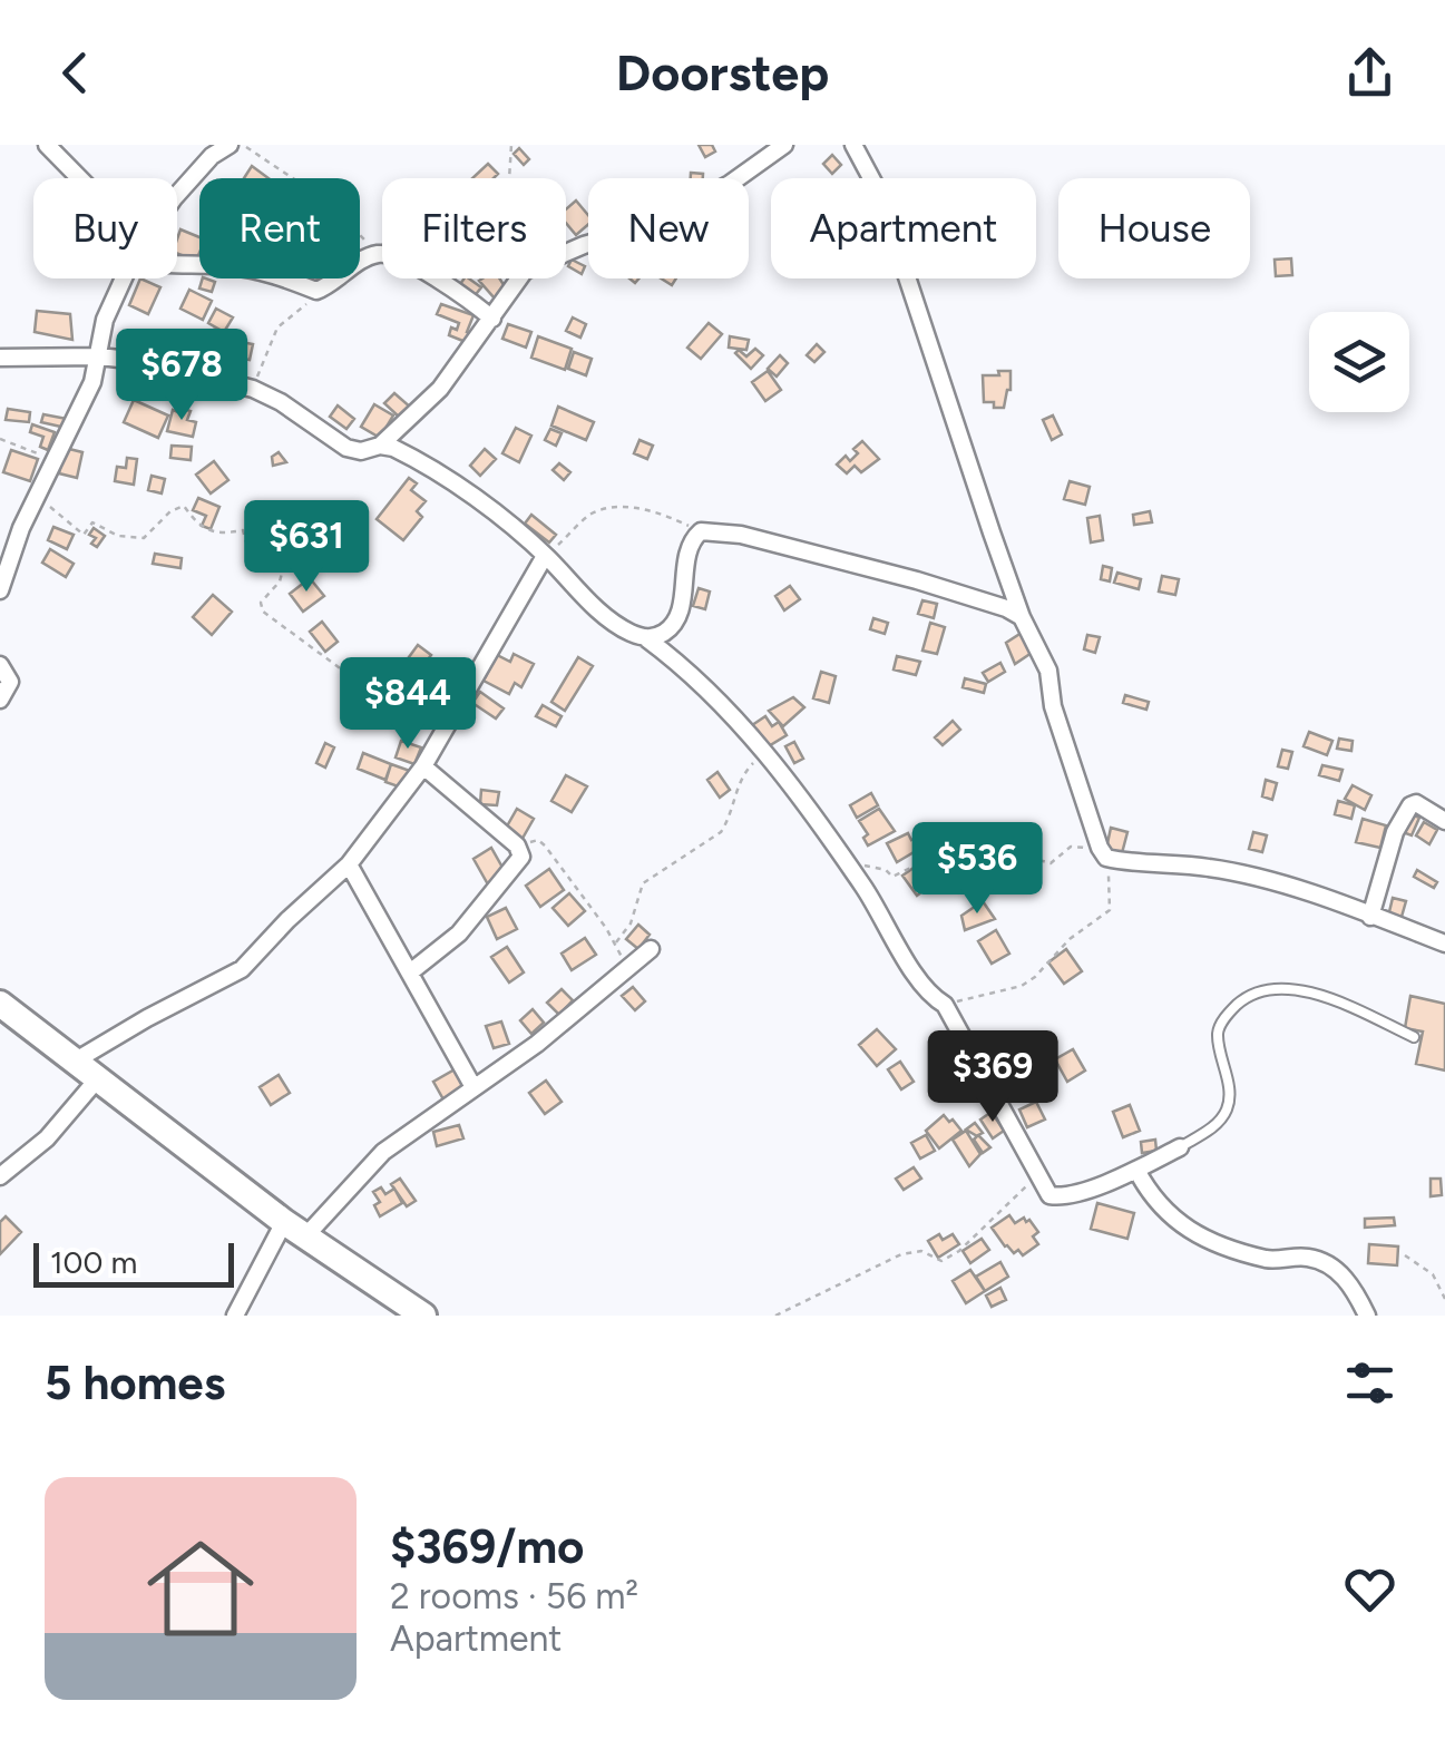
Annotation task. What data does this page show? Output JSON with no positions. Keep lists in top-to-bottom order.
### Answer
{
  "scale_bar": "100 m",
  "page": {
    "header": "Doorstep",
    "chip": [
      "Buy",
      "Rent",
      "Filters",
      "New",
      "Apartment",
      "House"
    ],
    "price": [
      "$678",
      "$631",
      "$844",
      "$536",
      "$369"
    ],
    "scale": "100 m",
    "heading": "5 homes",
    "list": [
      {
        "name": "$369/mo",
        "note": "2 rooms · 56 m² · Apartment"
      }
    ]
  }
}
